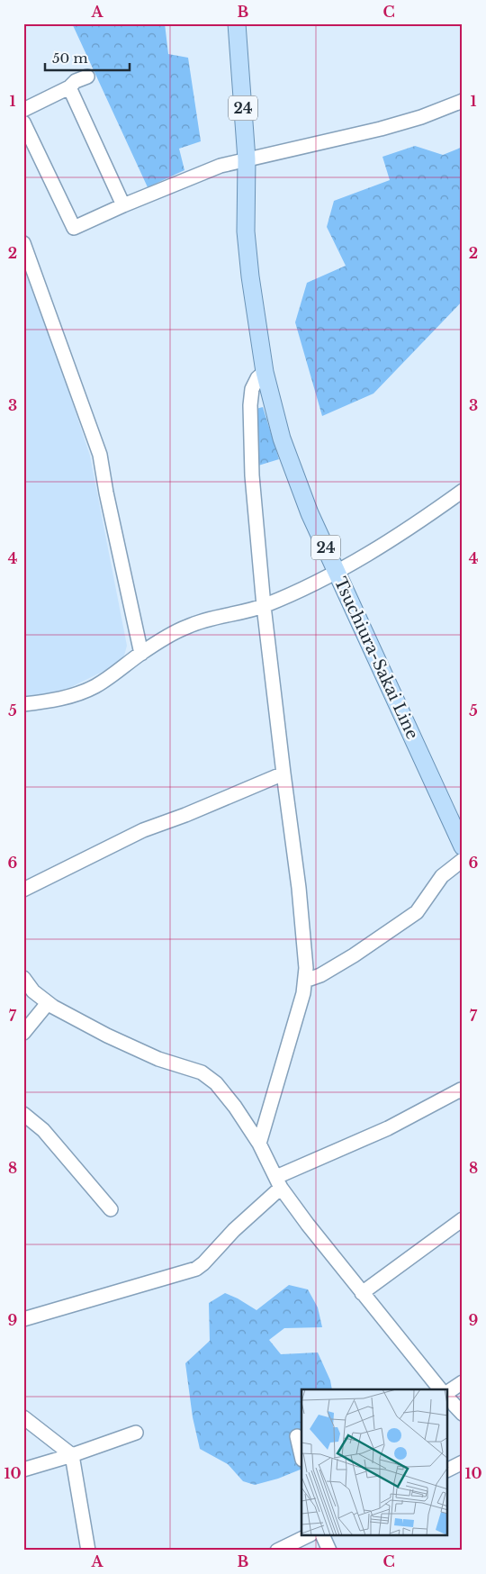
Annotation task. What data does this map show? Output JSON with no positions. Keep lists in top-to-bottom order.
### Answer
{
  "streets": {
    "main road": ["24", "Tsuchiura-Sakai Line"]
  },
  "crossings": [
    ["24", "Tsuchiura-Sakai Line"]
  ],
  "scale_bar": "50 m",
  "grid": {
    "columns": ["A", "B", "C"],
    "rows": [
      "1",
      "2",
      "3",
      "4",
      "5",
      "6",
      "7",
      "8",
      "9",
      "10"
    ]
  }
}
